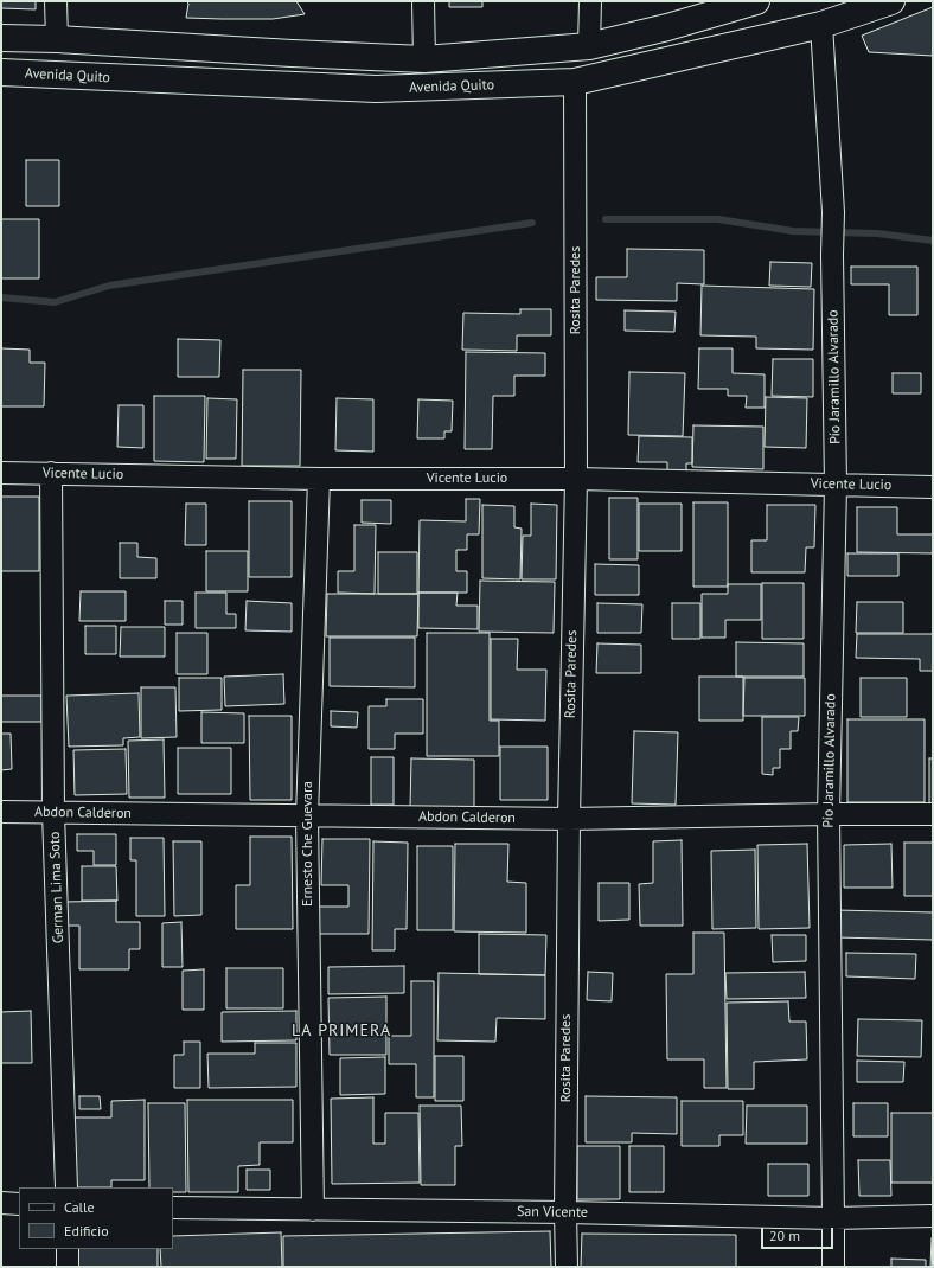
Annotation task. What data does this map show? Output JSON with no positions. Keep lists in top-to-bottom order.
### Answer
{
  "streets": {
    "highway": ["Avenida Quito"],
    "street": [
      "Rosita Paredes",
      "Pío Jaramillo Alvarado",
      "Vicente Lucio",
      "Abdon Calderon",
      "Ernesto Che Guevara",
      "German Lima Soto",
      "San Vicente"
    ]
  },
  "crossings": [
    ["Avenida Quito", "Rosita Paredes"],
    ["Avenida Quito", "Pío Jaramillo Alvarado"],
    ["Rosita Paredes", "Vicente Lucio"],
    ["Rosita Paredes", "Abdon Calderon"],
    ["Rosita Paredes", "San Vicente"],
    ["Pío Jaramillo Alvarado", "Vicente Lucio"],
    ["Pío Jaramillo Alvarado", "Abdon Calderon"],
    ["Pío Jaramillo Alvarado", "San Vicente"],
    ["Vicente Lucio", "Ernesto Che Guevara"],
    ["Vicente Lucio", "German Lima Soto"],
    ["Abdon Calderon", "Ernesto Che Guevara"],
    ["Abdon Calderon", "German Lima Soto"],
    ["Ernesto Che Guevara", "San Vicente"]
  ],
  "districts": ["LA PRIMERA"],
  "legend": ["Calle", "Edificio"],
  "scale_bar": "20 m"
}
